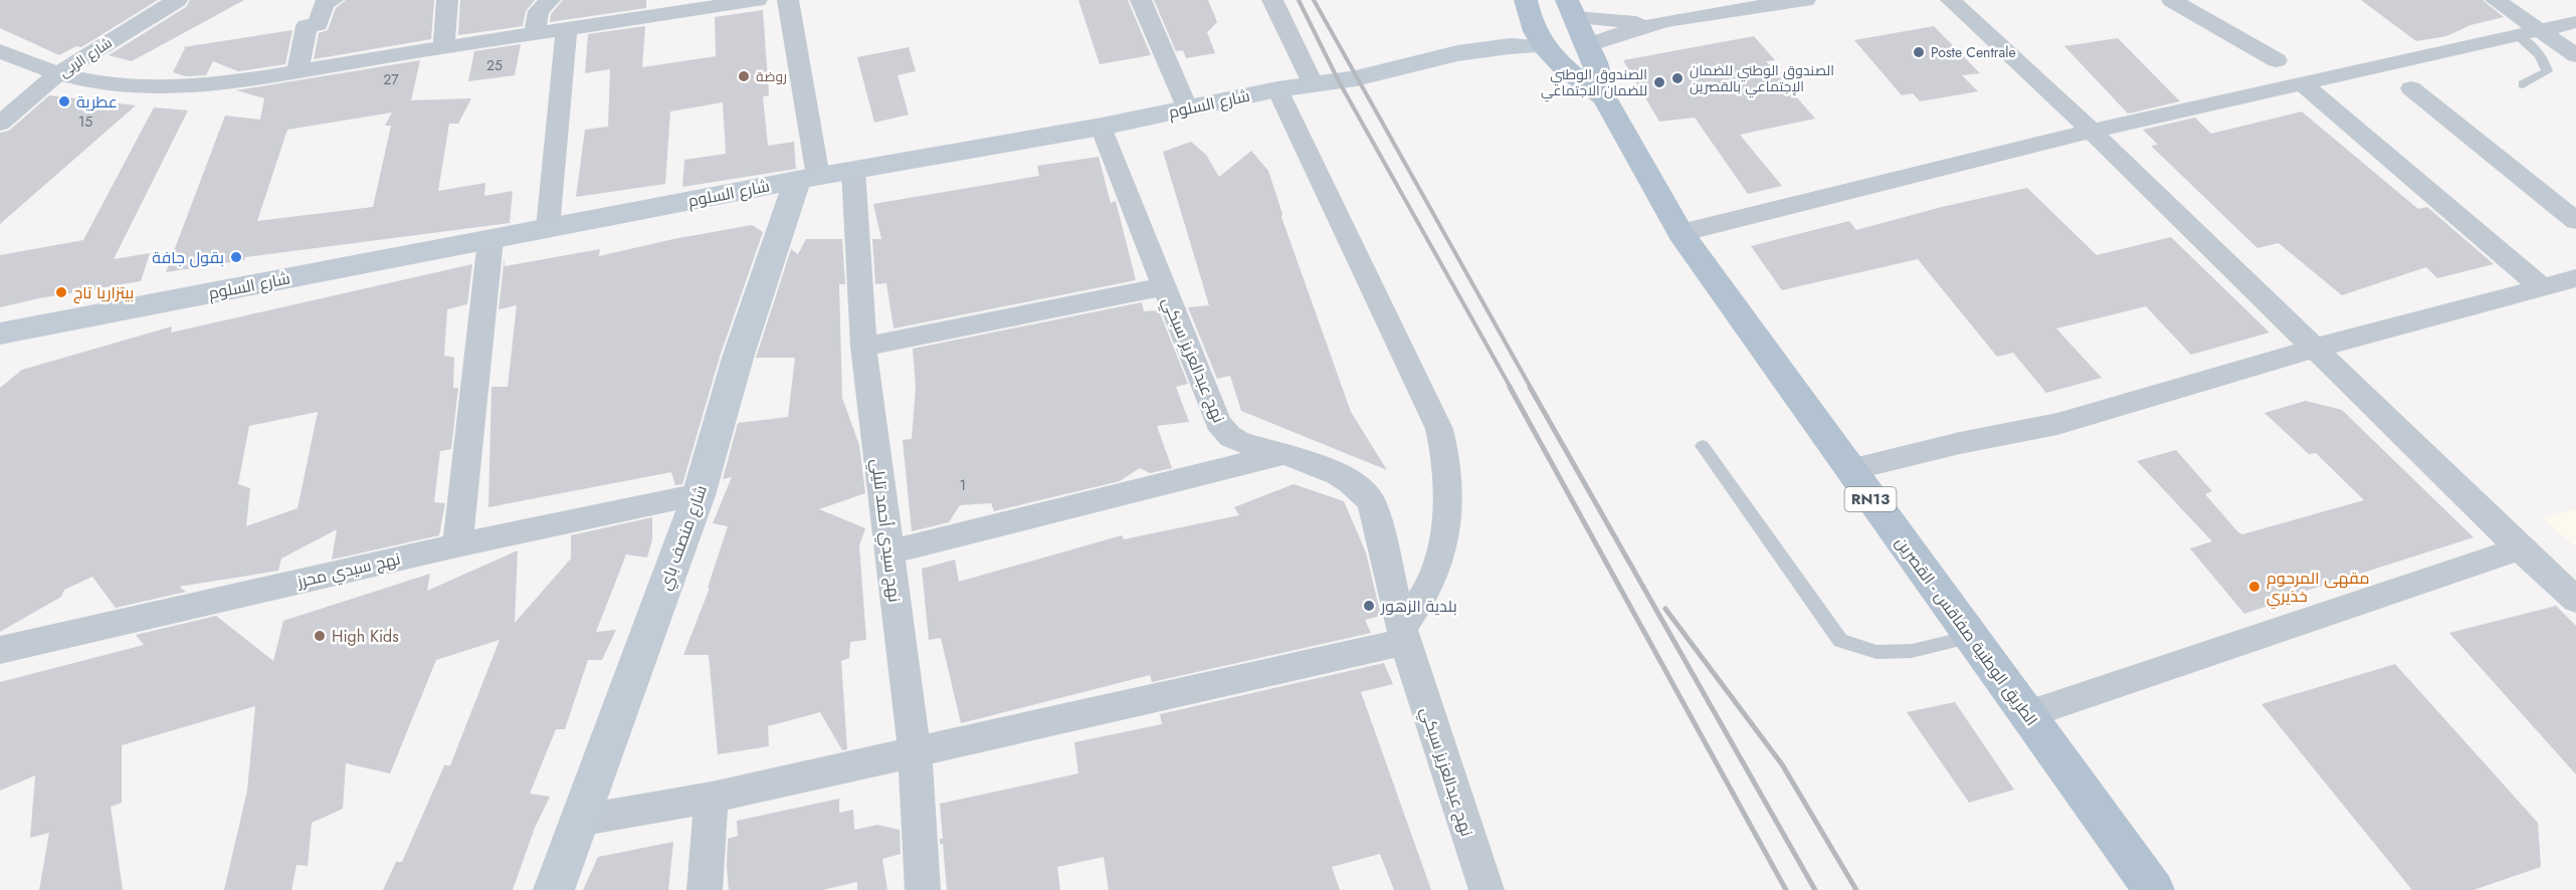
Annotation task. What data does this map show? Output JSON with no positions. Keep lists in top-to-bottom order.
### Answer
{
  "streets": {
    "main road": ["RN13", "الطريق الوطنية صفاقس - القصرين"],
    "street": [
      "شارع الربى",
      "شارع السلوم",
      "نهج عبدالعزيز سبكي",
      "نهج سيدي أحمد تليلي",
      "شارع منصف باي",
      "نهج سيدي محرز"
    ]
  },
  "crossings": [
    ["شارع السلوم", "نهج عبدالعزيز سبكي"],
    ["شارع السلوم", "نهج سيدي أحمد تليلي"],
    ["شارع السلوم", "شارع منصف باي"],
    ["شارع السلوم", "الطريق الوطنية صفاقس - القصرين"],
    ["شارع منصف باي", "نهج سيدي محرز"]
  ],
  "places": [
    "Poste Centrale",
    "روضة",
    "الصندوق الوطني للضمان الإجتماعي بالقصرين",
    "الصندوق الوطني للضمان الاجتماعي",
    "عطرية",
    "بقول جافة",
    "بيتزاريا تاج",
    "مقهى المرحوم خذيري",
    "بلدية الزهور",
    "High Kids"
  ],
  "house_numbers": [
    "25",
    "27",
    "15",
    "1"
  ]
}
